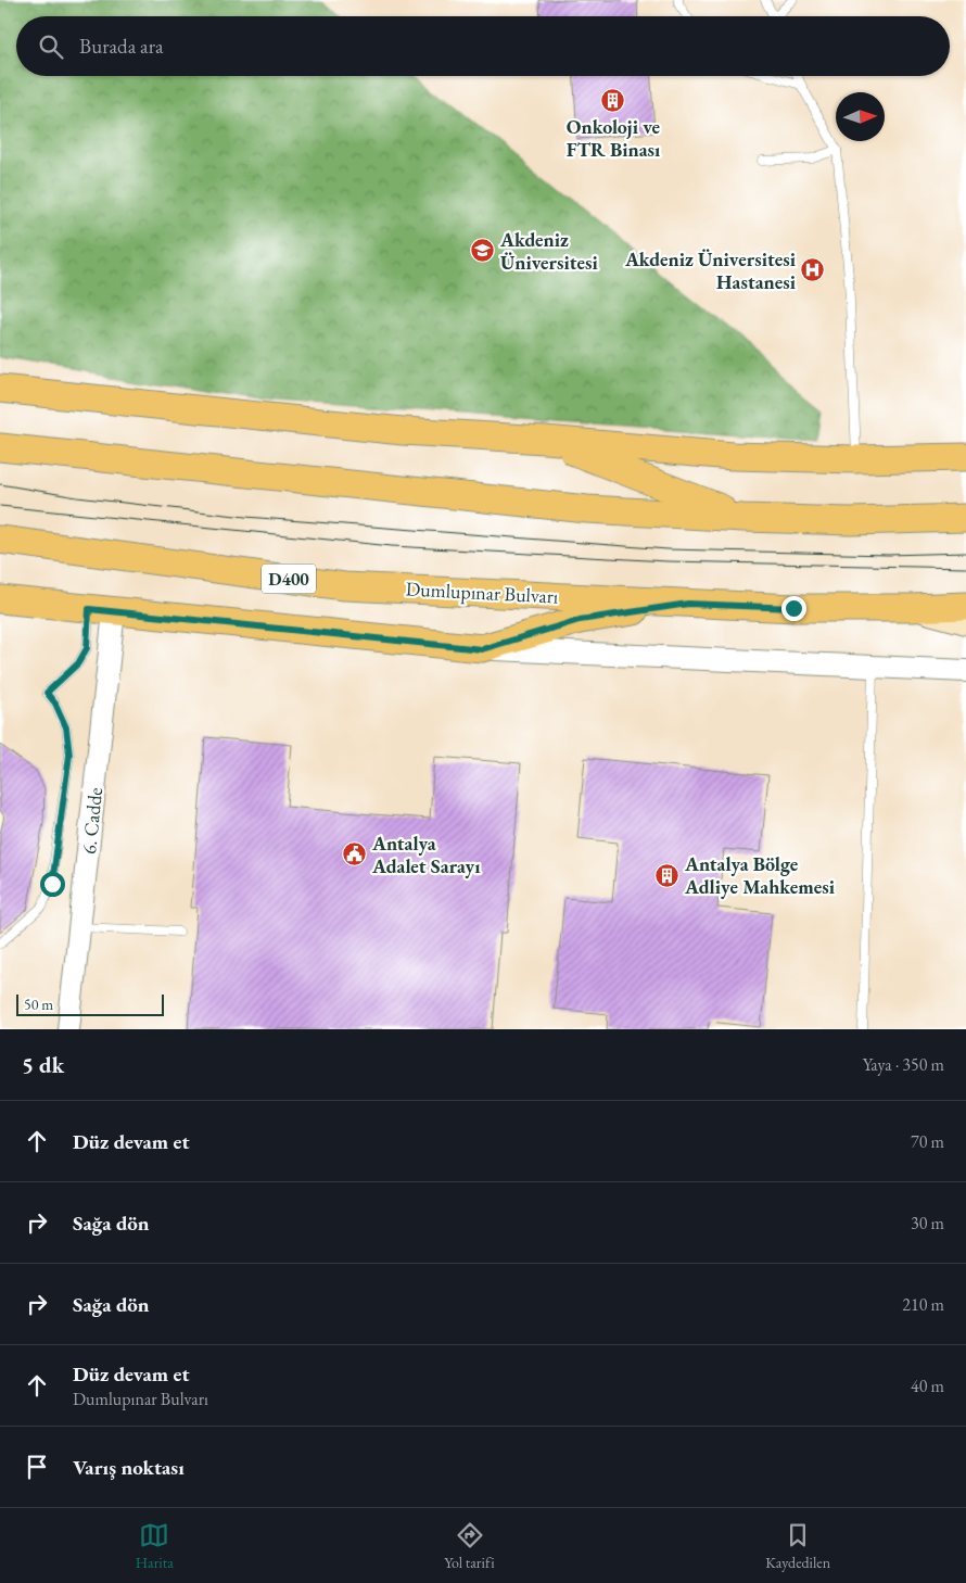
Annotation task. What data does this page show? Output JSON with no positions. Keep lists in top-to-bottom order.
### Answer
{
  "streets": {
    "main road": ["D400", "Dumlupınar Bulvarı"],
    "street": ["6. Cadde"]
  },
  "places": {
    "building": ["Onkoloji ve FTR Binası", "Antalya Bölge Adliye Mahkemesi"],
    "school or university": ["Akdeniz Üniversitesi"],
    "hospital": ["Akdeniz Üniversitesi Hastanesi"],
    "public building": ["Antalya Adalet Sarayı"]
  },
  "scale_bar": "50 m",
  "north": "right",
  "page": {
    "search": "Burada ara",
    "scale": "50 m",
    "heading": ["5 dk", "Yaya · 350 m"],
    "list": [
      ["Düz devam et", "70 m"],
      ["Sağa dön", "30 m"],
      ["Sağa dön", "210 m"],
      ["Düz devam et", "Dumlupınar Bulvarı", "40 m"],
      "Varış noktası"
    ],
    "nav": ["Harita", "Yol tarifi", "Kaydedilen"]
  }
}
